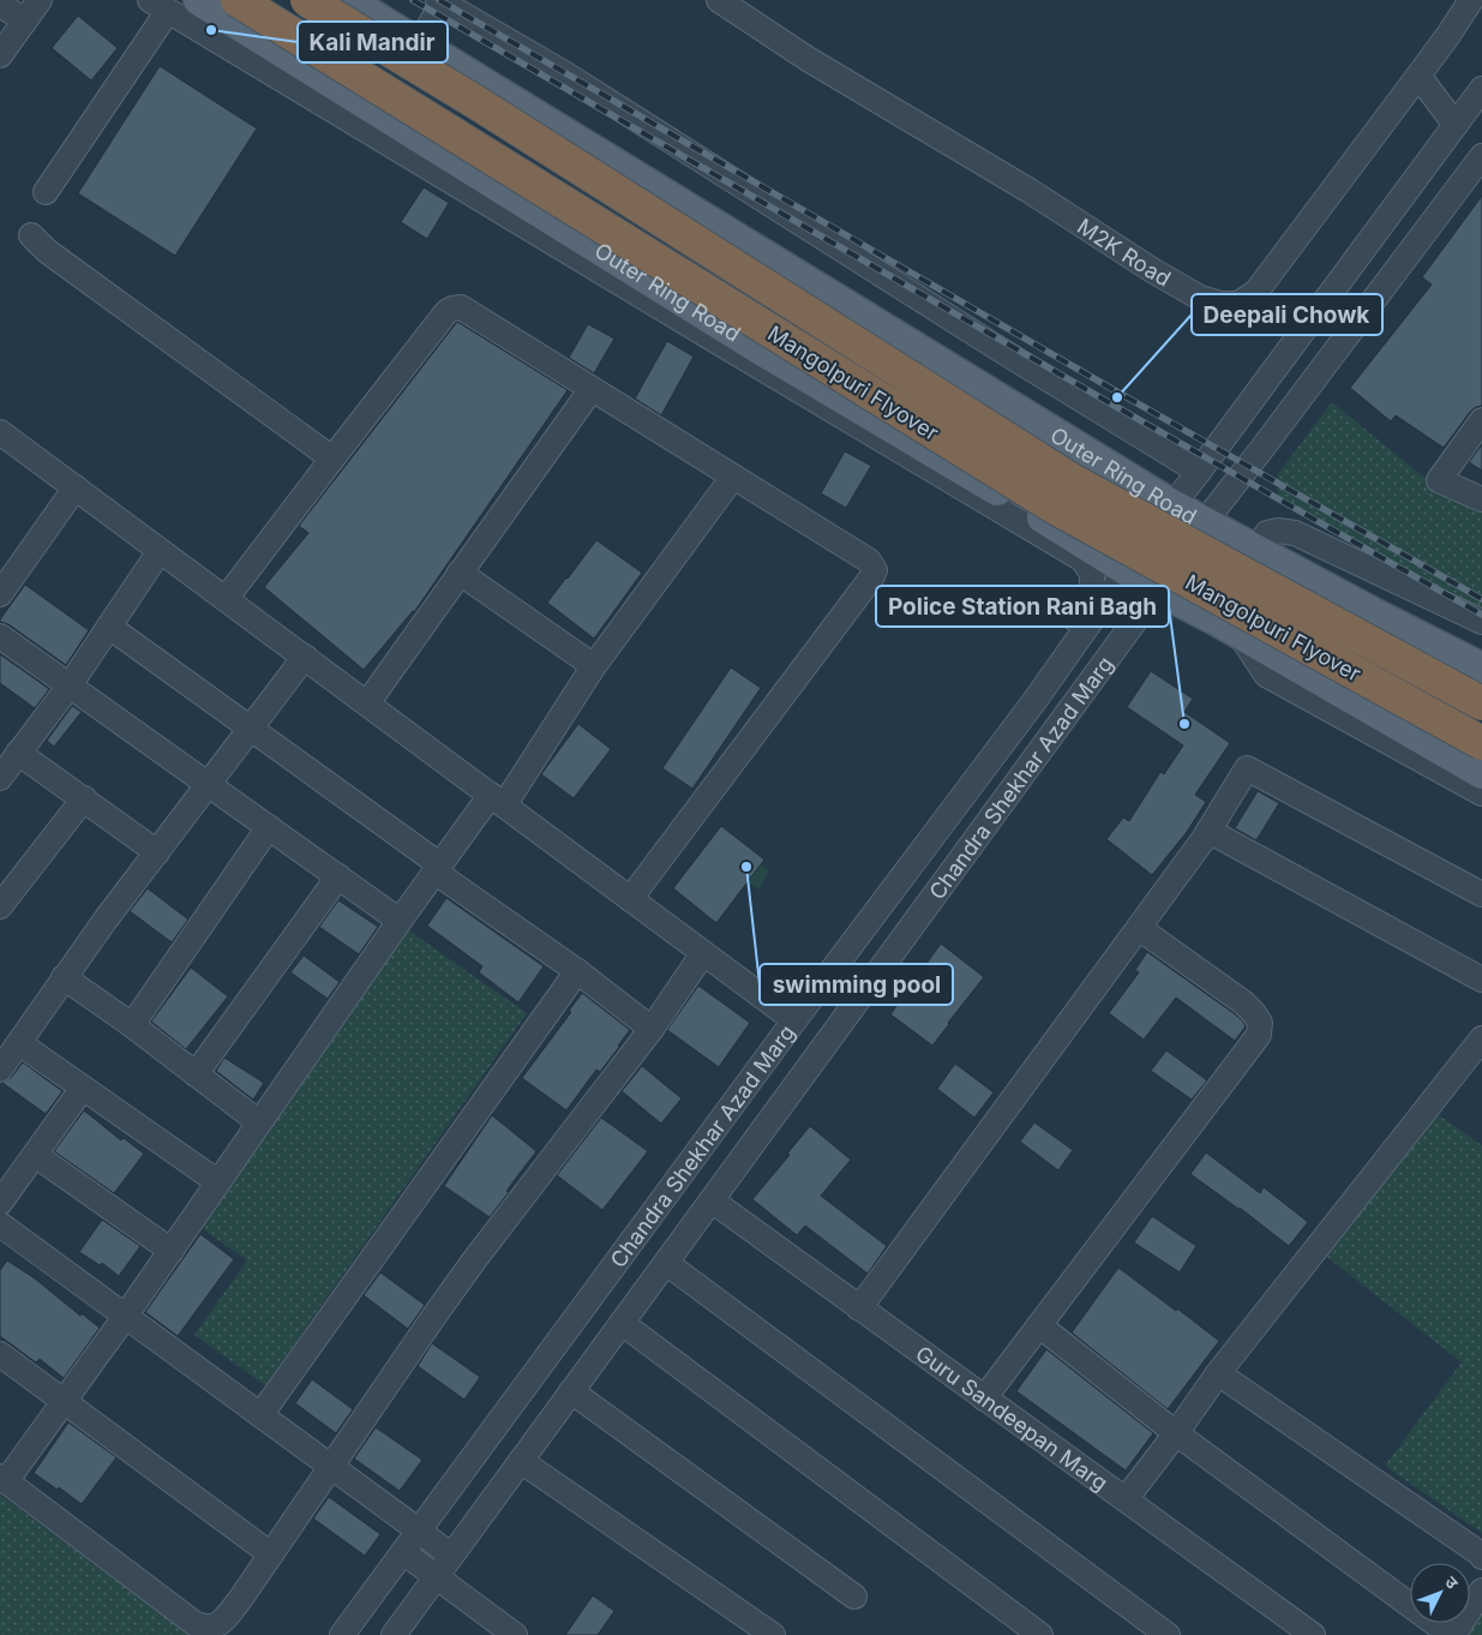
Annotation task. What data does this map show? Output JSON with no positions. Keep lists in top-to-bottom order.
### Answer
{
  "streets": {
    "highway": ["Mangolpuri Flyover"],
    "main road": ["Outer Ring Road"],
    "street": ["M2K Road", "Chandra Shekhar Azad Marg", "Guru Sandeepan Marg"]
  },
  "crossings": [
    ["Outer Ring Road", "Chandra Shekhar Azad Marg"],
    ["Chandra Shekhar Azad Marg", "Guru Sandeepan Marg"]
  ],
  "places": [
    "Kali Mandir",
    "Deepali Chowk",
    "Police Station Rani Bagh",
    "swimming pool"
  ],
  "north": "top right"
}
